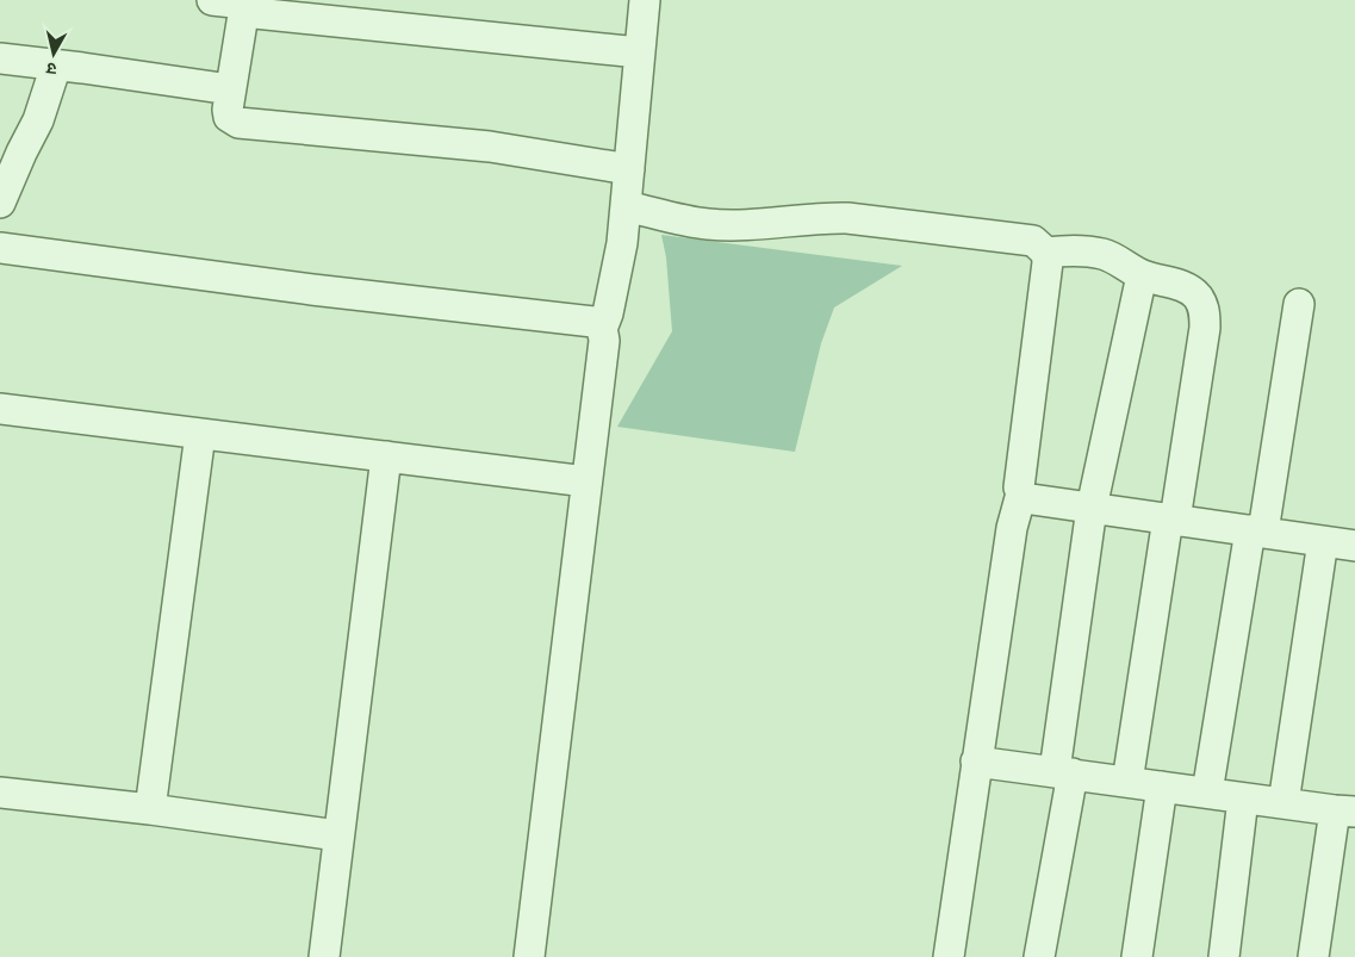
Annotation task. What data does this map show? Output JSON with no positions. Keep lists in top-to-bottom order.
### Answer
{
  "north": "bottom"
}
